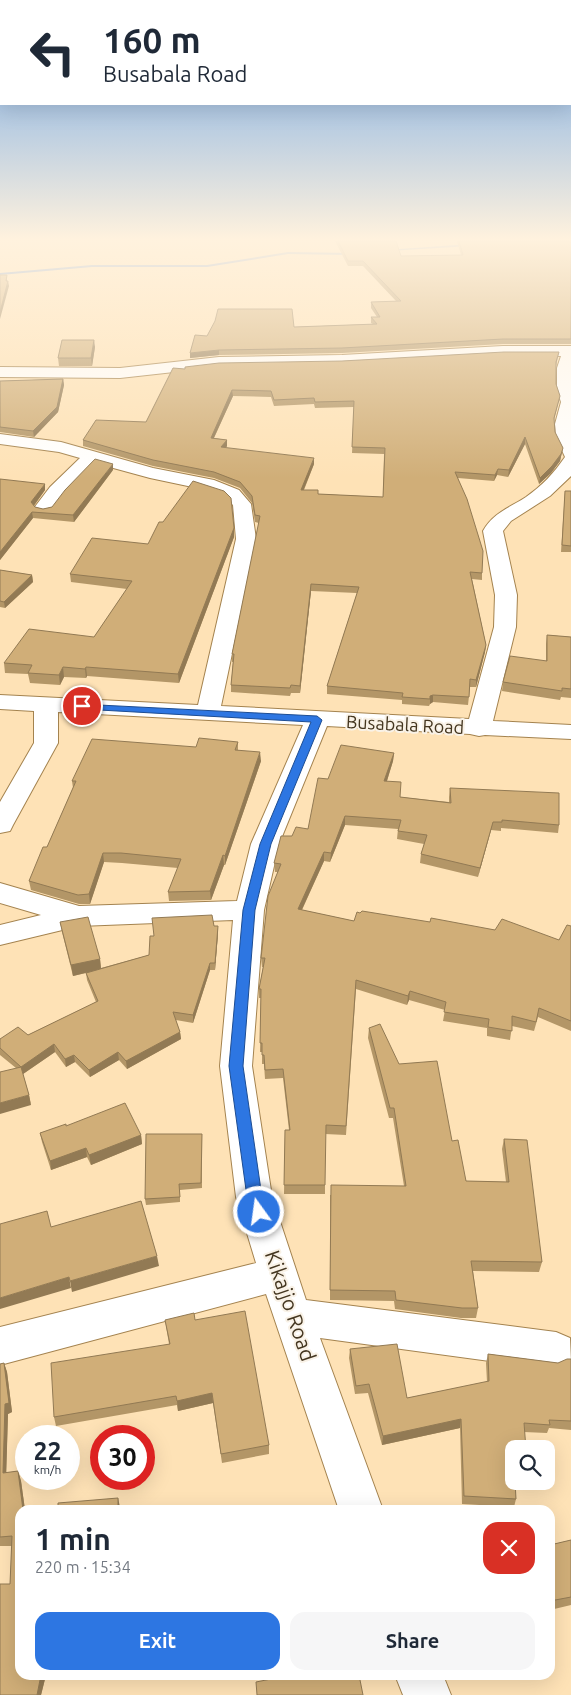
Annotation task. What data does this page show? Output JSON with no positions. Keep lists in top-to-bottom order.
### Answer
{
  "streets": {
    "street": ["Busabala Road", "Kikajjo Road"]
  },
  "crossings": [
    ["Busabala Road", "Kikajjo Road"]
  ],
  "page": {
    "turn": ["160 m", "Busabala Road"],
    "speed": "22 km/h",
    "limit": "30",
    "heading": ["1 min", "220 m · 15:34"],
    "buttons": ["Exit", "Share"]
  }
}
